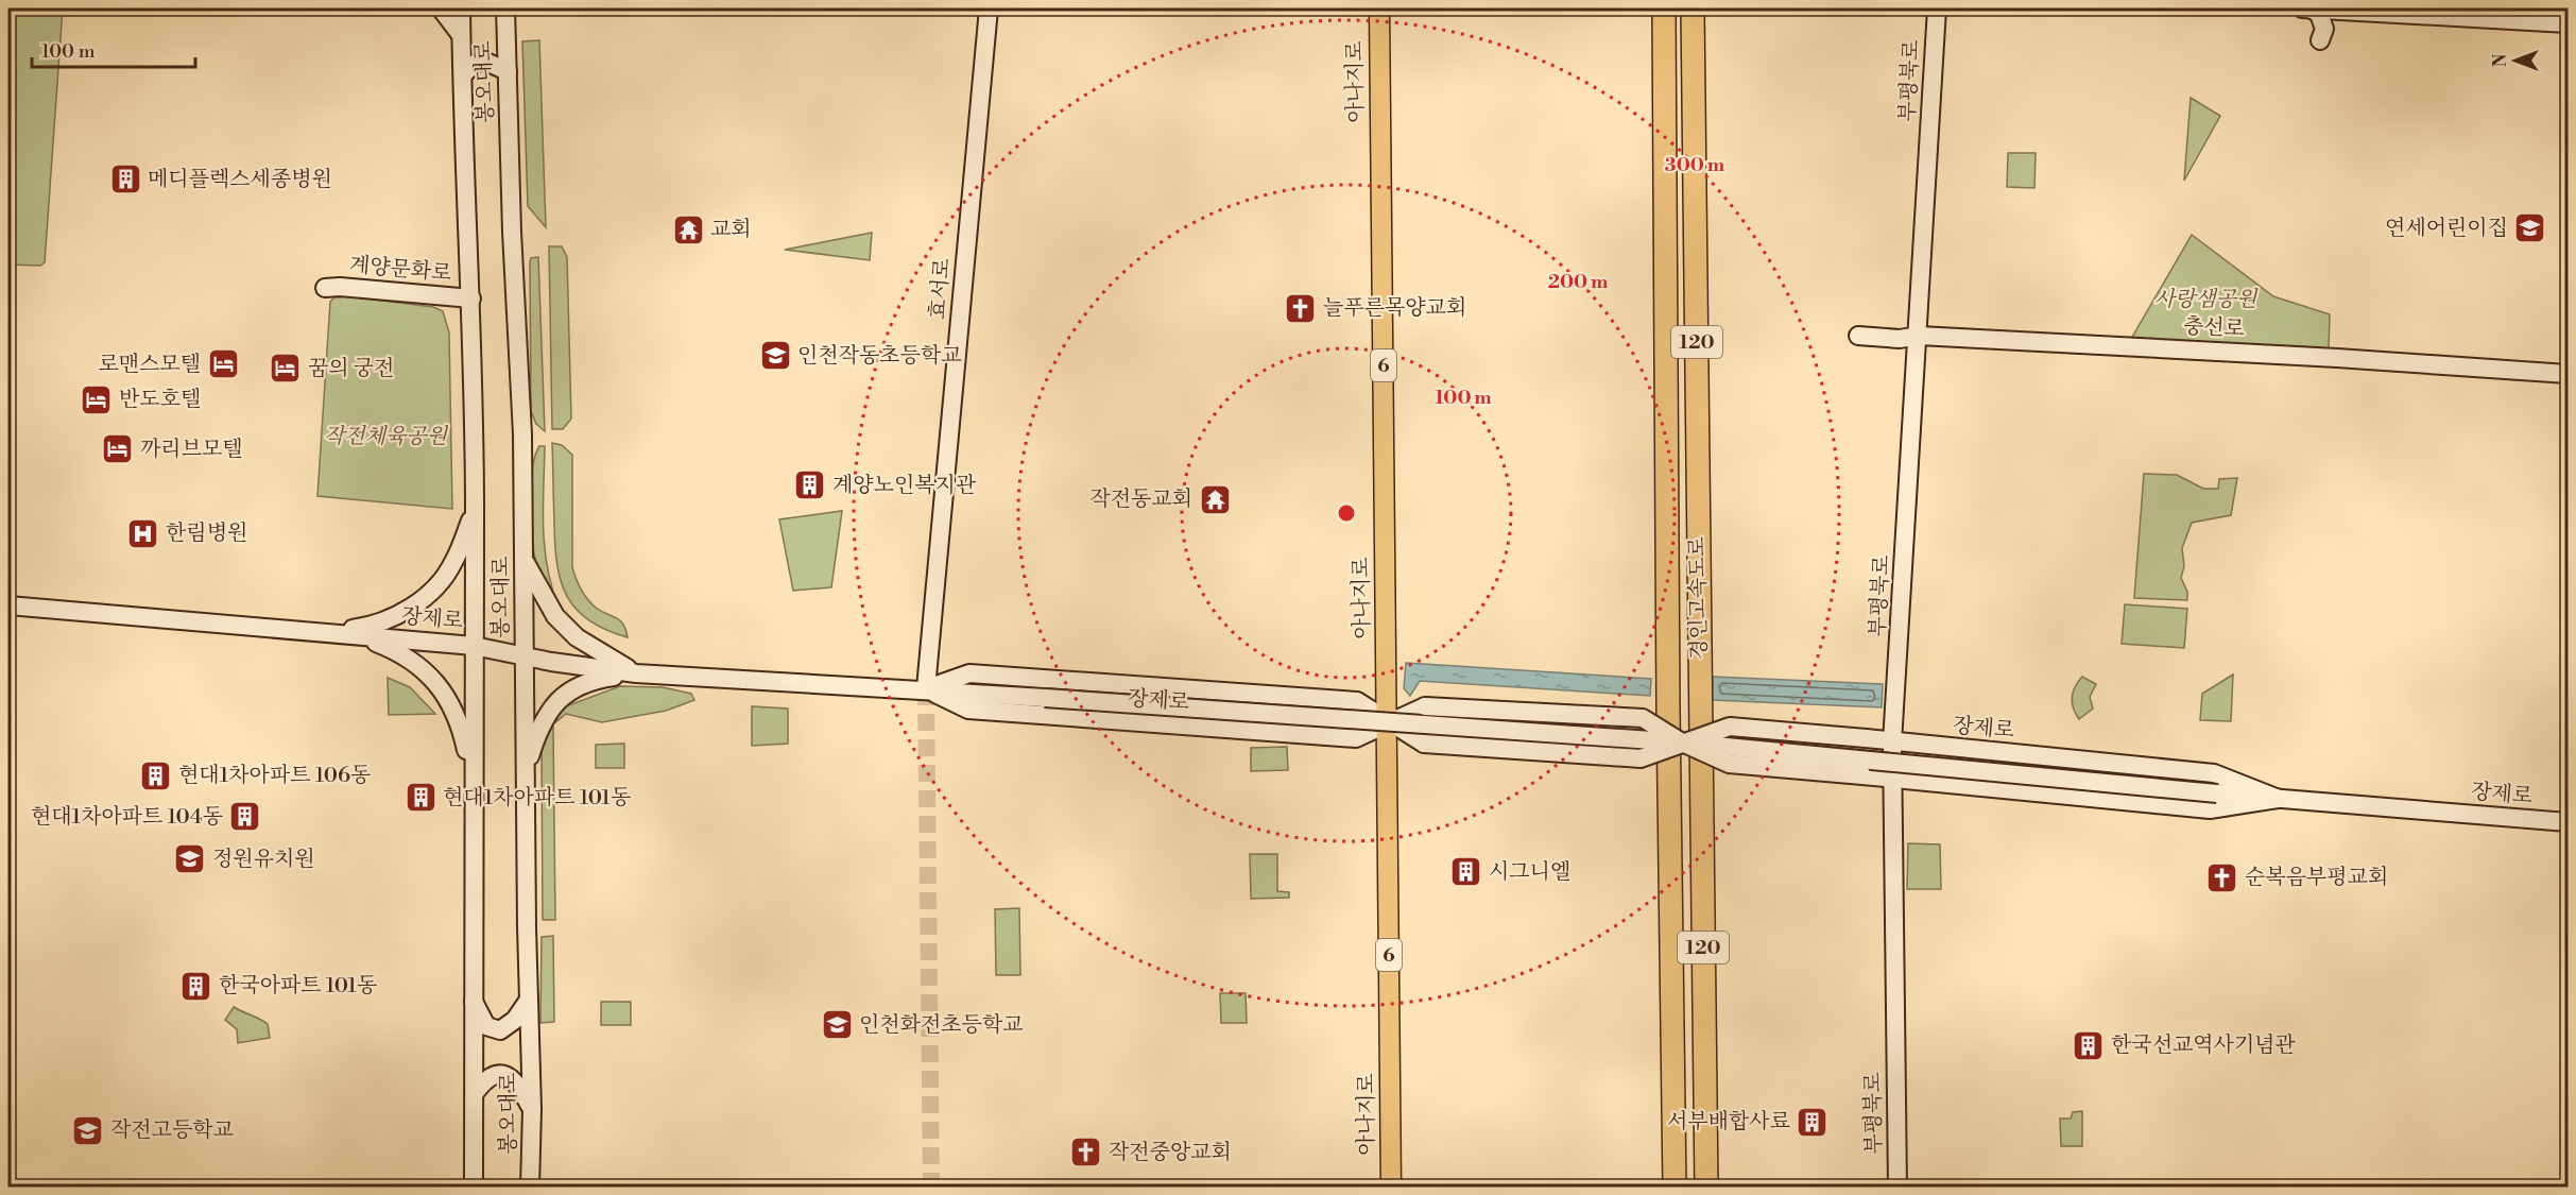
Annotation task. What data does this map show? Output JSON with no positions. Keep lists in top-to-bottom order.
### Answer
{
  "streets": {
    "highway": ["120", "경인고속도로"],
    "main road": [
      "부평북로",
      "봉오대로",
      "아나지로",
      "계양문화로",
      "효서로",
      "충선로",
      "6",
      "장제로"
    ]
  },
  "crossings": [
    ["부평북로", "충선로"],
    ["부평북로", "장제로"],
    ["봉오대로", "계양문화로"],
    ["봉오대로", "장제로"],
    ["아나지로", "장제로"],
    ["효서로", "장제로"]
  ],
  "parks": ["사랑샘공원", "작전체육공원"],
  "places": {
    "building": [
      "메디플렉스세종병원",
      "계양노인복지관",
      "현대1차아파트 106동",
      "현대1차아파트 101동",
      "현대1차아파트 104동",
      "시그니엘",
      "한국아파트 101동",
      "한국선교역사기념관",
      "서부배합사료"
    ],
    "school or university": [
      "연세어린이집",
      "인천작동초등학교",
      "정원유치원",
      "인천화전초등학교",
      "작전고등학교"
    ],
    "temple": ["교회", "작전동교회"],
    "church": ["늘푸른목양교회", "순복음부평교회", "작전중앙교회"],
    "hotel": [
      "로맨스모텔",
      "꿈의 궁전",
      "반도호텔",
      "까리브모텔"
    ],
    "hospital": ["한림병원"]
  },
  "scale_bar": "100 m",
  "north": "left",
  "rings": ["300 m", "200 m", "100 m"]
}
